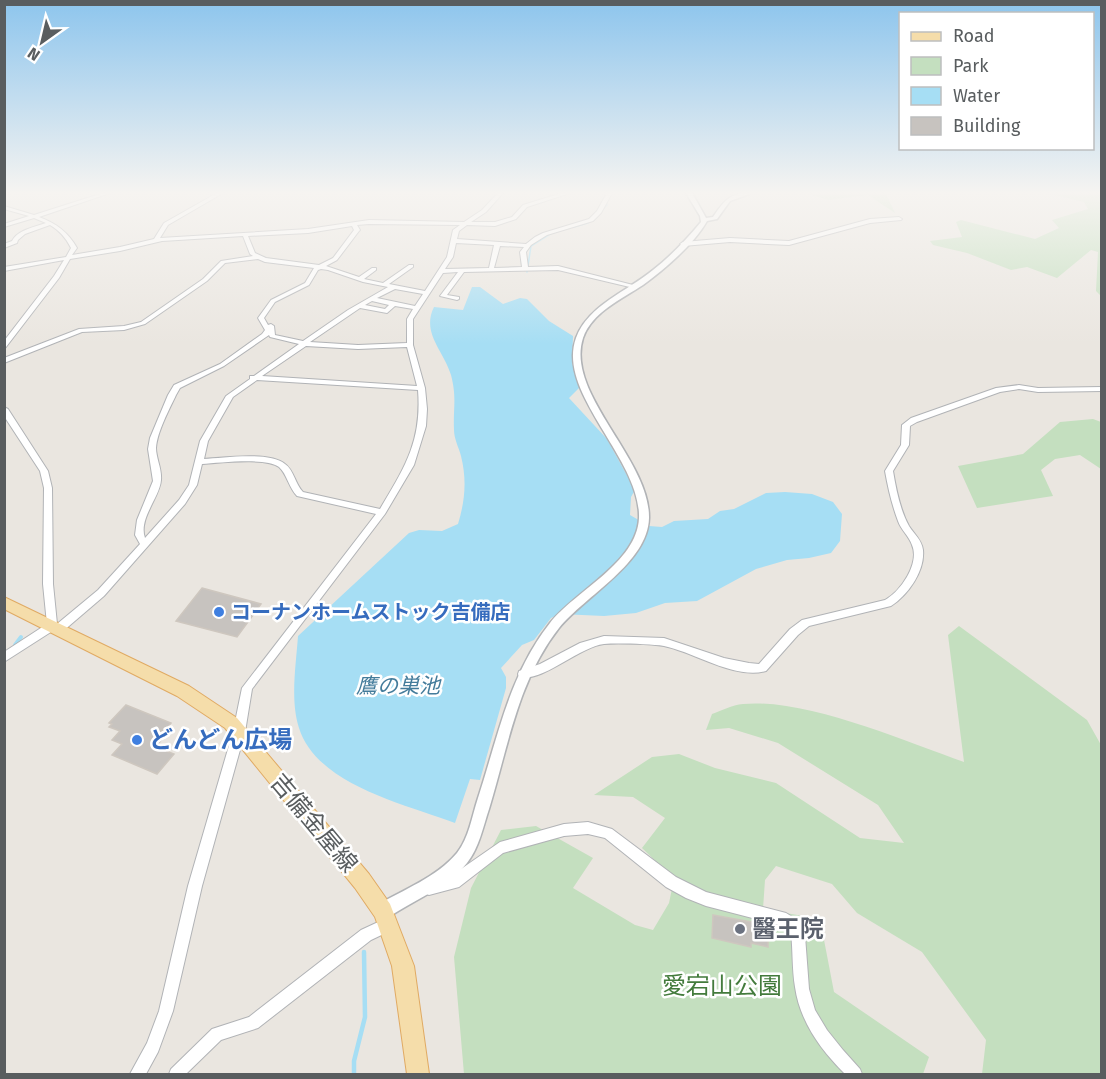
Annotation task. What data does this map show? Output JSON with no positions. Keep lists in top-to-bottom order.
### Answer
{
  "streets": {
    "main road": ["吉備金屋線"]
  },
  "water": ["鷹の巣池"],
  "parks": ["愛宕山公園"],
  "places": ["コーナンホームストック吉備店", "どんどん広場", "醫王院"],
  "legend": [
    "Road",
    "Park",
    "Water",
    "Building"
  ],
  "north": "bottom left"
}
